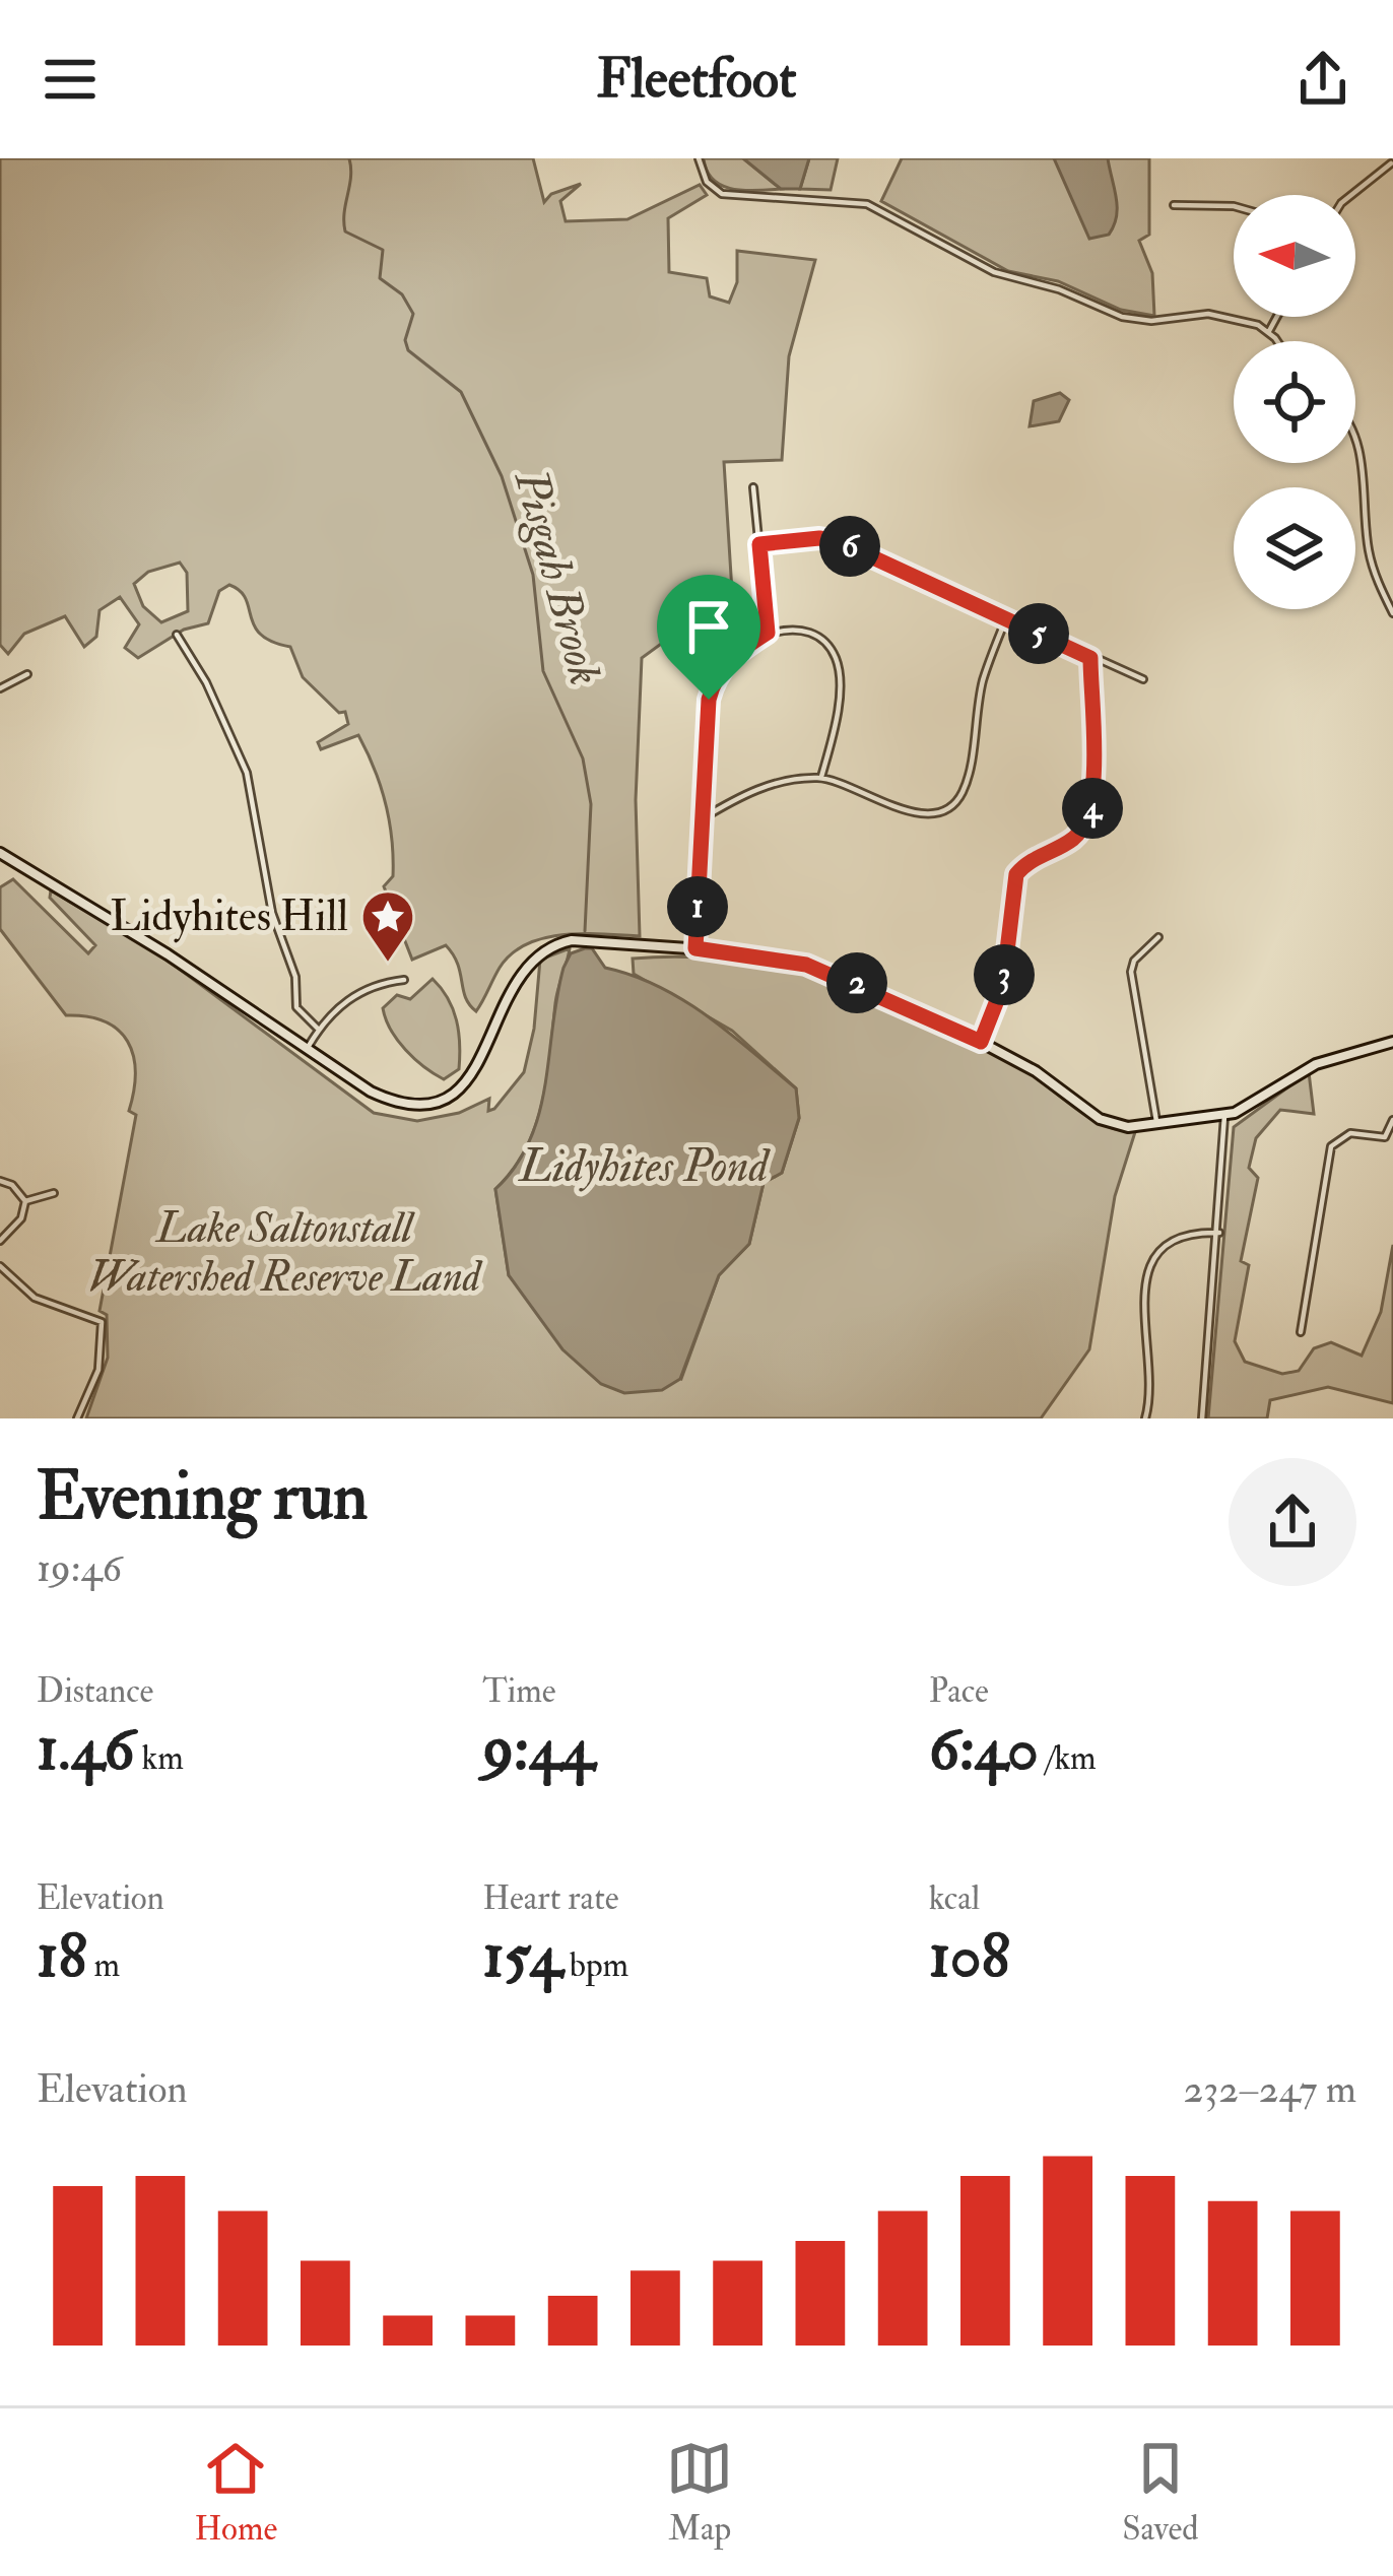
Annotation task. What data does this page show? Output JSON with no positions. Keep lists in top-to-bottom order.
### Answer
{
  "water": ["Pisgah Brook", "Lidyhites Pond"],
  "parks": ["Lake Saltonstall Watershed Reserve Land"],
  "places": {
    "place": ["Lidyhites Hill"]
  },
  "north": "left",
  "page": {
    "header": "Fleetfoot",
    "pins": [
      "6",
      "5",
      "4",
      "1",
      "3",
      "2"
    ],
    "heading": ["Evening run", "19:46"],
    "stats": [
      ["Distance", "1.46 km"],
      ["Time", "9:44"],
      ["Pace", "6:40 /km"],
      ["Elevation", "18 m"],
      ["Heart rate", "154 bpm"],
      ["kcal", "108"]
    ],
    "chart": ["Elevation", "232–247 m"],
    "tabs": ["Home", "Map", "Saved"]
  }
}
